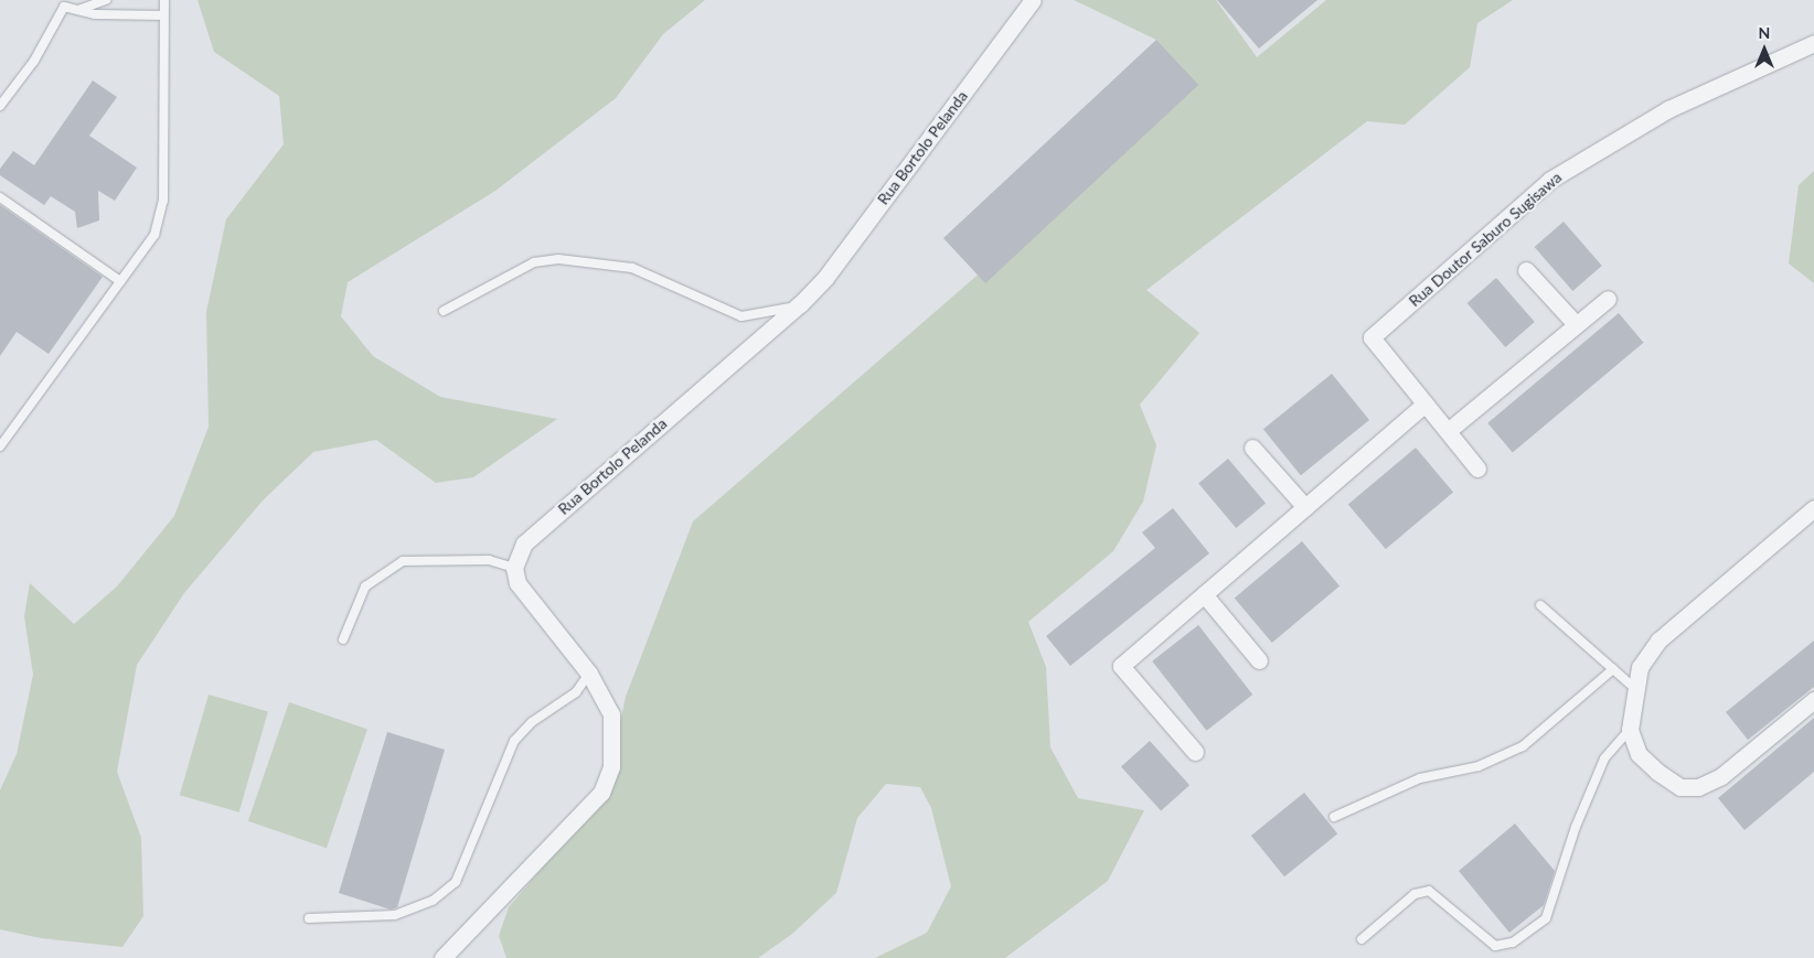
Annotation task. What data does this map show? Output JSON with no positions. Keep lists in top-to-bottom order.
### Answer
{
  "streets": {
    "street": ["Rua Bortolo Pelanda", "Rua Doutor Saburo Sugisawa"]
  },
  "north": "top"
}
